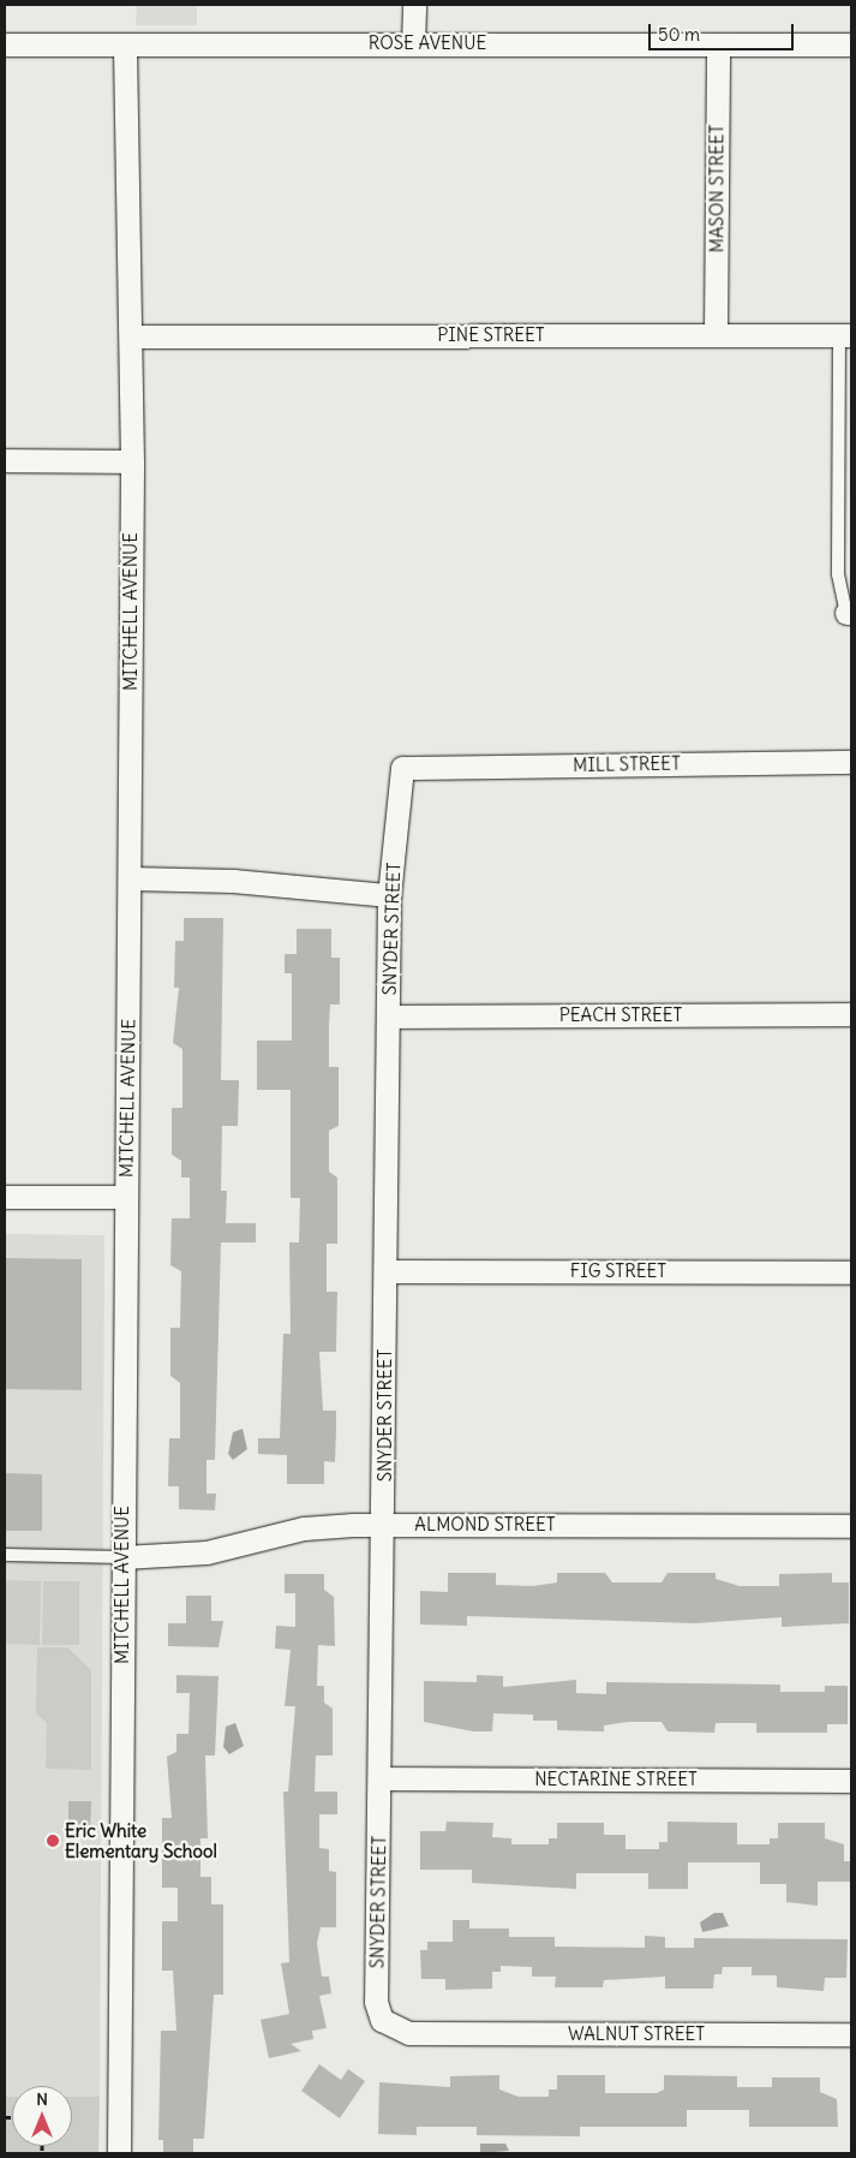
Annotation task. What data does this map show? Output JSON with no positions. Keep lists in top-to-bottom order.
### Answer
{
  "streets": {
    "street": [
      "ROSE AVENUE",
      "MASON STREET",
      "PINE STREET",
      "MITCHELL AVENUE",
      "MILL STREET",
      "SNYDER STREET",
      "PEACH STREET",
      "FIG STREET",
      "ALMOND STREET",
      "NECTARINE STREET",
      "WALNUT STREET"
    ]
  },
  "crossings": [
    ["ROSE AVENUE", "MASON STREET"],
    ["ROSE AVENUE", "MITCHELL AVENUE"],
    ["MASON STREET", "PINE STREET"],
    ["PINE STREET", "MITCHELL AVENUE"],
    ["MITCHELL AVENUE", "ALMOND STREET"],
    ["MILL STREET", "SNYDER STREET"],
    ["SNYDER STREET", "PEACH STREET"],
    ["SNYDER STREET", "FIG STREET"],
    ["SNYDER STREET", "ALMOND STREET"],
    ["SNYDER STREET", "NECTARINE STREET"],
    ["SNYDER STREET", "WALNUT STREET"]
  ],
  "places": ["Eric White Elementary School"],
  "scale_bar": "50 m",
  "north": "top"
}
